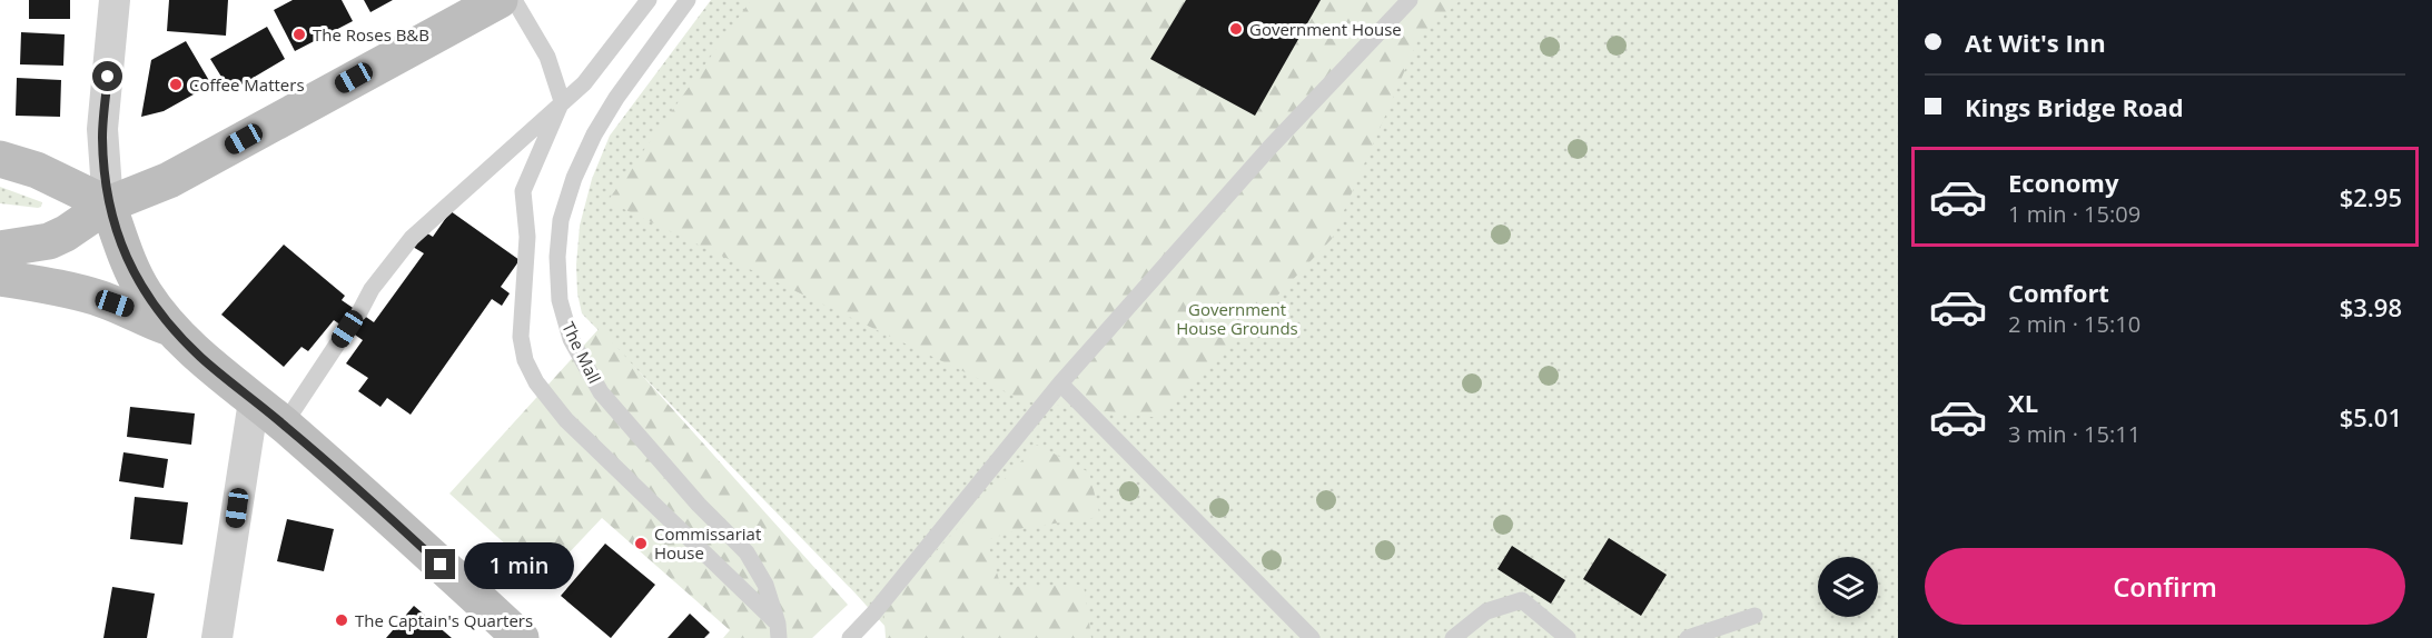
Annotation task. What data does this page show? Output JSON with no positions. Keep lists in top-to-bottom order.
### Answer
{
  "streets": {
    "lane": ["The Mall"]
  },
  "parks": ["Government House Grounds"],
  "places": [
    "Government House",
    "The Roses B&B",
    "Coffee Matters",
    "Commissariat House",
    "The Captain's Quarters"
  ],
  "page": {
    "banner": ["At Wit's Inn", "Kings Bridge Road"],
    "list": [
      {
        "name": "Economy",
        "note": "1 min · 15:09",
        "value": "$2.95"
      },
      {
        "name": "Comfort",
        "note": "2 min · 15:10",
        "value": "$3.98"
      },
      {
        "name": "XL",
        "note": "3 min · 15:11",
        "value": "$5.01"
      }
    ],
    "buttons": "Confirm",
    "bubble": "1 min"
  }
}
